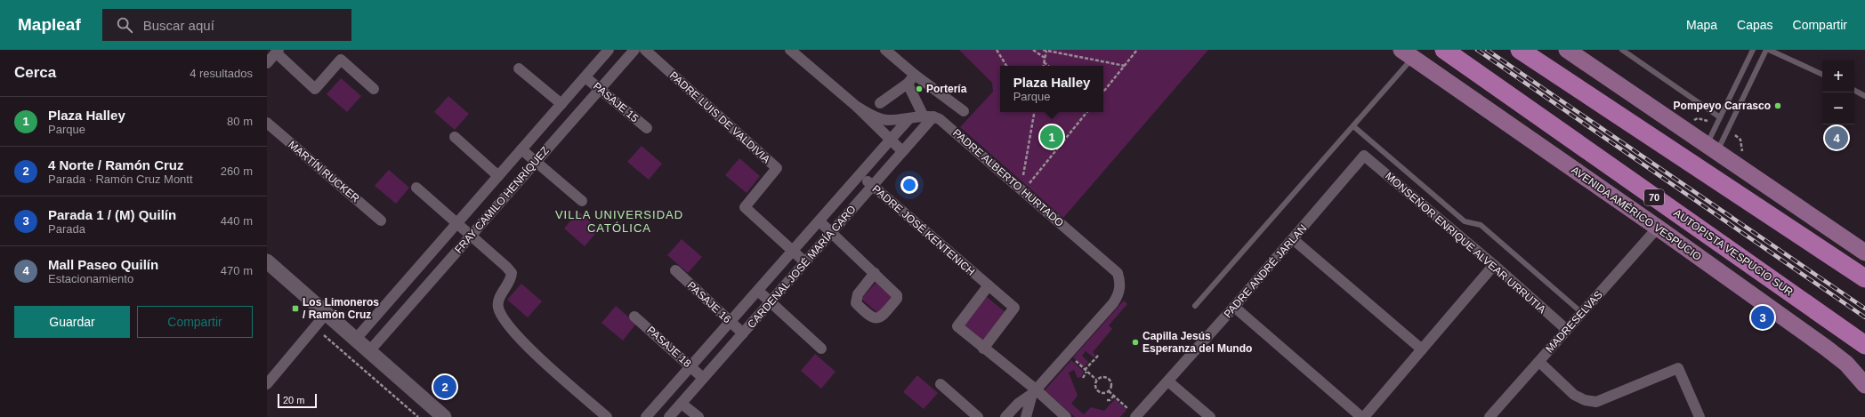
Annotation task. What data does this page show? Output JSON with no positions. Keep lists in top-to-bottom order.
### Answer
{
  "streets": {
    "highway": ["70", "AUTOPISTA VESPUCIO SUR"],
    "main road": ["AVENIDA AMÉRICO VESPUCIO"],
    "street": [
      "PASAJE 15",
      "PADRE LUIS DE VALDIVIA",
      "MARTÍN RUCKER",
      "PADRE ALBERTO HURTADO",
      "FRAY CAMILO HENRÍQUEZ",
      "PADRE JOSÉ KENTENICH",
      "MONSEÑOR ENRIQUE ALVEAR URRUTIA",
      "CARDENAL JOSÉ MARÍA CARO",
      "PADRE ANDRÉ JARLAN",
      "PASAJE 16",
      "MADRESELVAS",
      "PASAJE 18"
    ]
  },
  "crossings": [
    ["PASAJE 15", "FRAY CAMILO HENRÍQUEZ"],
    ["PADRE LUIS DE VALDIVIA", "CARDENAL JOSÉ MARÍA CARO"],
    ["PADRE ALBERTO HURTADO", "CARDENAL JOSÉ MARÍA CARO"],
    ["AVENIDA AMÉRICO VESPUCIO", "MADRESELVAS"],
    ["PADRE JOSÉ KENTENICH", "CARDENAL JOSÉ MARÍA CARO"],
    ["MONSEÑOR ENRIQUE ALVEAR URRUTIA", "PADRE ANDRÉ JARLAN"],
    ["MONSEÑOR ENRIQUE ALVEAR URRUTIA", "MADRESELVAS"],
    ["CARDENAL JOSÉ MARÍA CARO", "PASAJE 16"],
    ["CARDENAL JOSÉ MARÍA CARO", "PASAJE 18"]
  ],
  "districts": ["VILLA UNIVERSIDAD CATÓLICA"],
  "places": {
    "other": ["Portería", "Pompeyo Carrasco", "Capilla Jesús Esperanza del Mundo"],
    "transit": ["Los Limoneros / Ramón Cruz"]
  },
  "scale_bar": "20 m",
  "page": {
    "header": "Mapleaf",
    "search": "Buscar aquí",
    "nav": ["Mapa", "Capas", "Compartir"],
    "heading": ["Cerca", "4 resultados"],
    "map_buttons": ["+", "−"],
    "popup": ["Plaza Halley", "Parque"],
    "list": [
      {
        "mark": "1",
        "name": "Plaza Halley",
        "note": "Parque",
        "value": "80 m"
      },
      {
        "mark": "2",
        "name": "4 Norte / Ramón Cruz",
        "note": "Parada · Ramón Cruz Montt",
        "value": "260 m"
      },
      {
        "mark": "3",
        "name": "Parada 1 / (M) Quilín",
        "note": "Parada",
        "value": "440 m"
      },
      {
        "mark": "4",
        "name": "Mall Paseo Quilín",
        "note": "Estacionamiento",
        "value": "470 m"
      }
    ],
    "pins": [
      "1",
      "4",
      "3",
      "2"
    ],
    "buttons": ["Guardar", "Compartir"],
    "scale": "20 m"
  }
}
